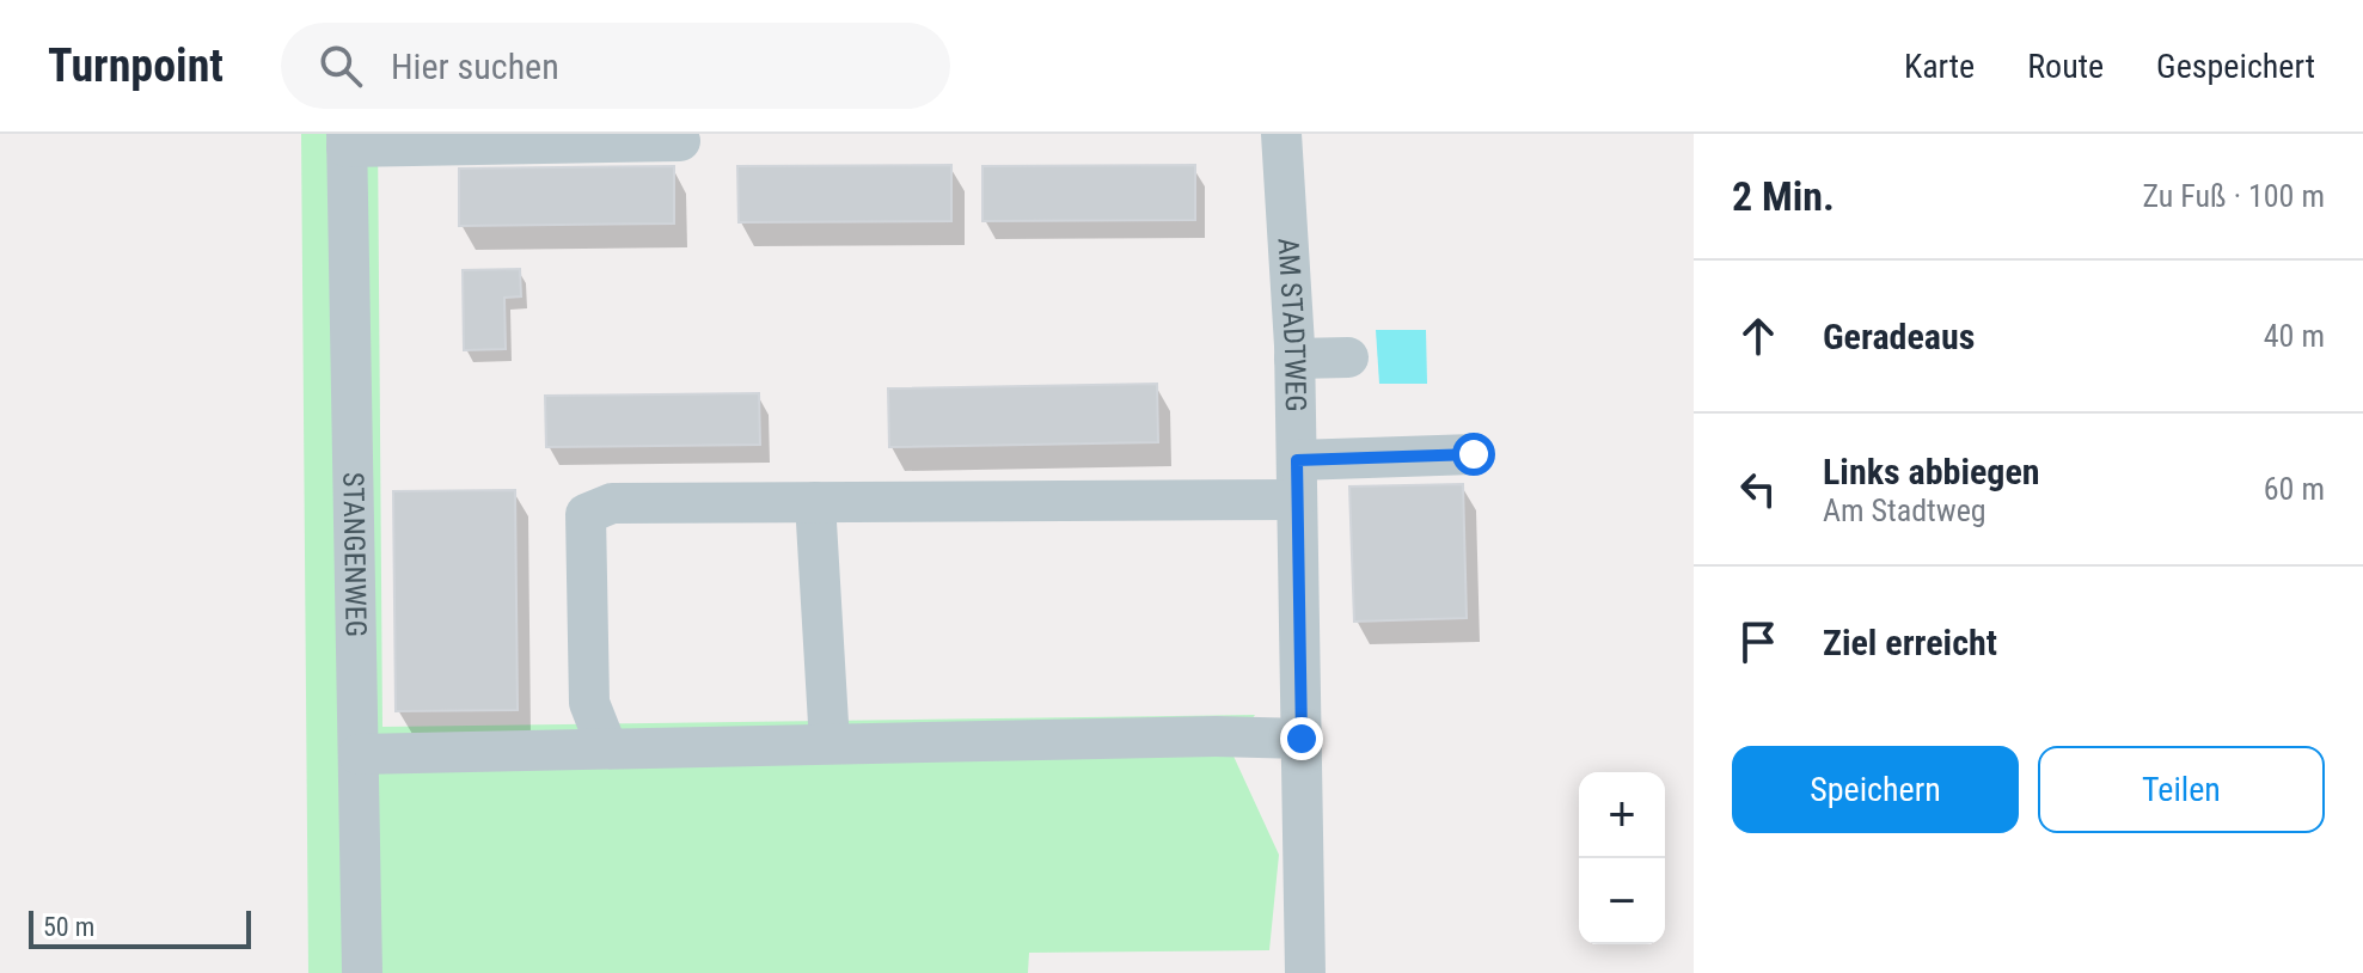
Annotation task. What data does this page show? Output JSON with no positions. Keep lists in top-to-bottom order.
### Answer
{
  "streets": {
    "street": ["AM STADTWEG", "STANGENWEG"]
  },
  "scale_bar": "50 m",
  "page": {
    "header": "Turnpoint",
    "search": "Hier suchen",
    "nav": ["Karte", "Route", "Gespeichert"],
    "heading": ["2 Min.", "Zu Fuß · 100 m"],
    "list": [
      ["Geradeaus", "40 m"],
      ["Links abbiegen", "Am Stadtweg", "60 m"],
      "Ziel erreicht"
    ],
    "buttons": ["Speichern", "Teilen"],
    "map_buttons": ["+", "−"],
    "scale": "50 m"
  }
}
